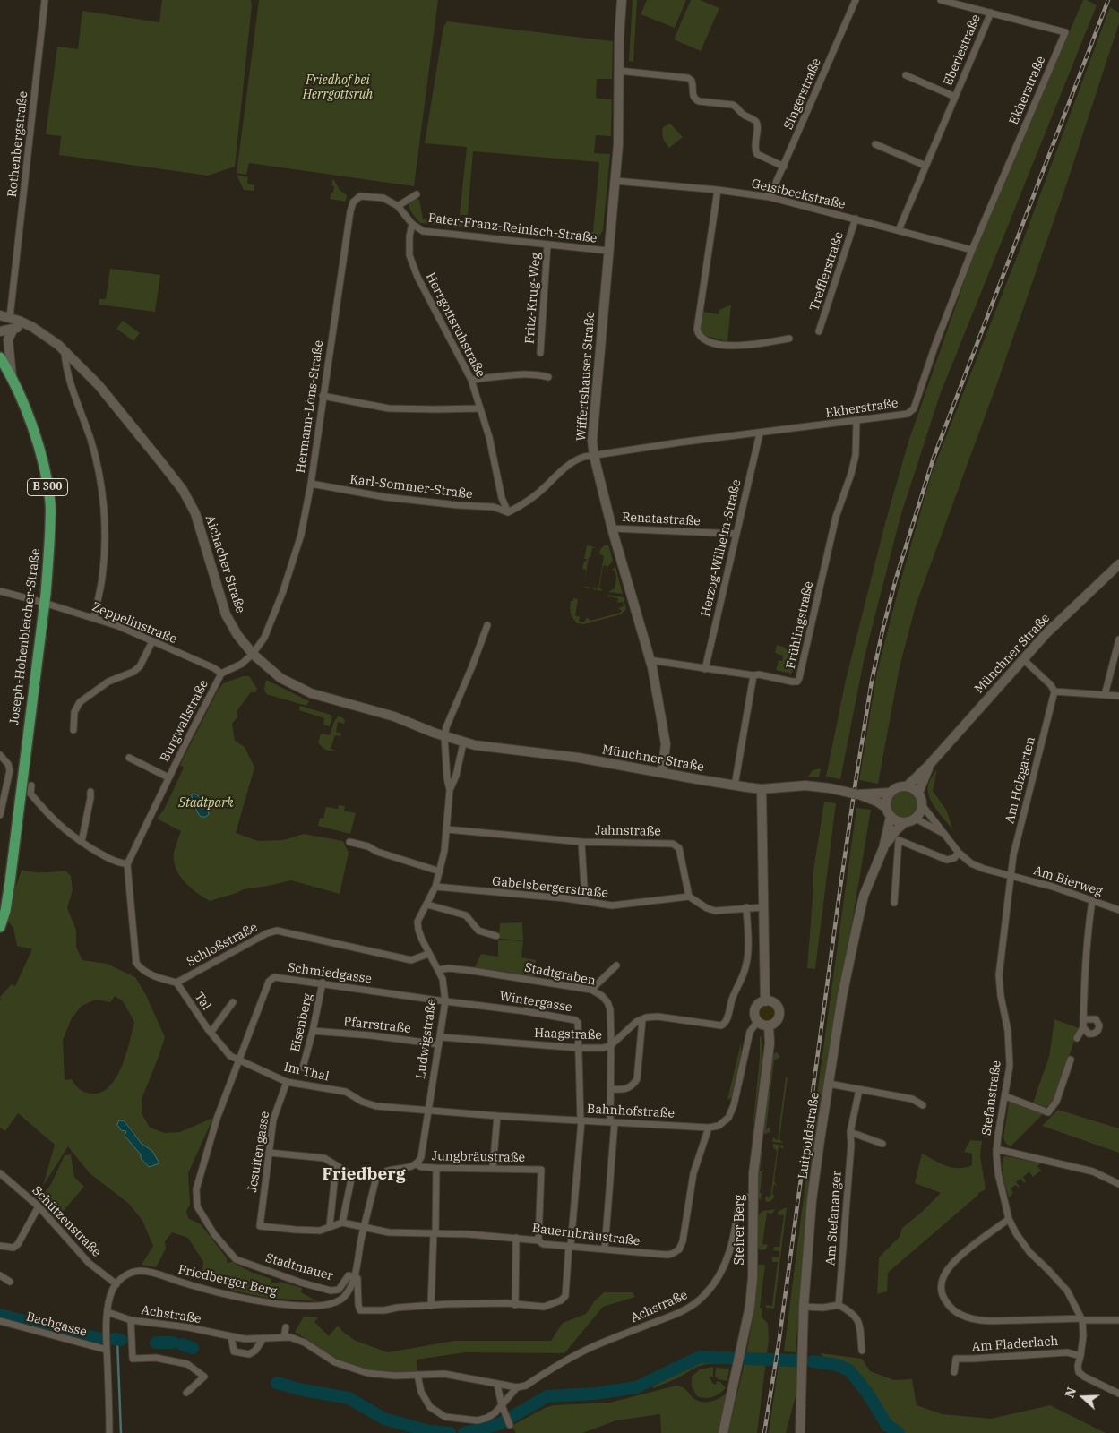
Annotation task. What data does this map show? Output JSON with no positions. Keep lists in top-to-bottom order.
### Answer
{
  "streets": {
    "main road": ["B 300", "Joseph-Hohenbleicher-Straße"],
    "street": [
      "Eberlestraße",
      "Ekherstraße",
      "Singerstraße",
      "Rothenbergstraße",
      "Geistbeckstraße",
      "Pater-Franz-Reinisch-Straße",
      "Trefflerstraße",
      "Fritz-Krug-Weg",
      "Herrgottsruhstraße",
      "Wiffertshauser Straße",
      "Hermann-Löns-Straße",
      "Karl-Sommer-Straße",
      "Renatastraße",
      "Herzog-Wilhelm-Straße",
      "Aichacher Straße",
      "Zeppelinstraße",
      "Frühlingstraße",
      "Münchner Straße",
      "Burgwallstraße",
      "Am Holzgarten",
      "Jahnstraße",
      "Am Bierweg",
      "Gabelsbergerstraße",
      "Schloßstraße",
      "Schmiedgasse",
      "Stadtgraben",
      "Tal",
      "Wintergasse",
      "Eisenberg",
      "Pfarrstraße",
      "Haagstraße",
      "Ludwigstraße",
      "Im Thal",
      "Stefanstraße",
      "Bahnhofstraße",
      "Luitpoldstraße",
      "Jesuitengasse",
      "Jungbräustraße",
      "Am Stefananger",
      "Schützenstraße",
      "Steirer Berg",
      "Bauernbräustraße",
      "Stadtmauer",
      "Friedberger Berg",
      "Achstraße",
      "Bachgasse",
      "Am Fladerlach"
    ]
  },
  "crossings": [
    ["Eberlestraße", "Ekherstraße"],
    ["Eberlestraße", "Geistbeckstraße"],
    ["Ekherstraße", "Geistbeckstraße"],
    ["Ekherstraße", "Herrgottsruhstraße"],
    ["Ekherstraße", "Wiffertshauser Straße"],
    ["Ekherstraße", "Karl-Sommer-Straße"],
    ["Ekherstraße", "Herzog-Wilhelm-Straße"],
    ["Ekherstraße", "Frühlingstraße"],
    ["Singerstraße", "Geistbeckstraße"],
    ["Rothenbergstraße", "Aichacher Straße"],
    ["Geistbeckstraße", "Trefflerstraße"],
    ["Geistbeckstraße", "Wiffertshauser Straße"],
    ["Pater-Franz-Reinisch-Straße", "Fritz-Krug-Weg"],
    ["Pater-Franz-Reinisch-Straße", "Herrgottsruhstraße"],
    ["Pater-Franz-Reinisch-Straße", "Wiffertshauser Straße"],
    ["Pater-Franz-Reinisch-Straße", "Hermann-Löns-Straße"],
    ["Herrgottsruhstraße", "Karl-Sommer-Straße"],
    ["Wiffertshauser Straße", "Renatastraße"],
    ["Wiffertshauser Straße", "Münchner Straße"],
    ["Hermann-Löns-Straße", "Karl-Sommer-Straße"],
    ["Hermann-Löns-Straße", "Aichacher Straße"],
    ["Renatastraße", "Herzog-Wilhelm-Straße"],
    ["Aichacher Straße", "Münchner Straße"],
    ["Aichacher Straße", "Ludwigstraße"],
    ["Zeppelinstraße", "Joseph-Hohenbleicher-Straße"],
    ["Zeppelinstraße", "Burgwallstraße"],
    ["Münchner Straße", "Ludwigstraße"],
    ["Münchner Straße", "Luitpoldstraße"],
    ["Am Holzgarten", "Am Bierweg"],
    ["Am Holzgarten", "Stefanstraße"],
    ["Jahnstraße", "Gabelsbergerstraße"],
    ["Jahnstraße", "Ludwigstraße"],
    ["Am Bierweg", "Stefanstraße"],
    ["Gabelsbergerstraße", "Ludwigstraße"],
    ["Schloßstraße", "Tal"],
    ["Schloßstraße", "Ludwigstraße"],
    ["Schmiedgasse", "Tal"],
    ["Schmiedgasse", "Wintergasse"],
    ["Schmiedgasse", "Eisenberg"],
    ["Schmiedgasse", "Ludwigstraße"],
    ["Schmiedgasse", "Im Thal"],
    ["Schmiedgasse", "Stadtmauer"],
    ["Stadtgraben", "Haagstraße"],
    ["Stadtgraben", "Ludwigstraße"],
    ["Stadtgraben", "Bahnhofstraße"],
    ["Stadtgraben", "Bauernbräustraße"],
    ["Tal", "Im Thal"],
    ["Tal", "Stadtmauer"],
    ["Wintergasse", "Haagstraße"],
    ["Wintergasse", "Ludwigstraße"],
    ["Wintergasse", "Bahnhofstraße"],
    ["Eisenberg", "Pfarrstraße"],
    ["Pfarrstraße", "Ludwigstraße"],
    ["Haagstraße", "Ludwigstraße"],
    ["Ludwigstraße", "Im Thal"],
    ["Ludwigstraße", "Bahnhofstraße"],
    ["Ludwigstraße", "Jungbräustraße"],
    ["Ludwigstraße", "Friedberger Berg"],
    ["Im Thal", "Bahnhofstraße"],
    ["Im Thal", "Jesuitengasse"],
    ["Im Thal", "Stadtmauer"],
    ["Bahnhofstraße", "Steirer Berg"],
    ["Bahnhofstraße", "Bauernbräustraße"],
    ["Jungbräustraße", "Bauernbräustraße"],
    ["Jungbräustraße", "Friedberger Berg"],
    ["Schützenstraße", "Friedberger Berg"],
    ["Steirer Berg", "Achstraße"],
    ["Bauernbräustraße", "Friedberger Berg"],
    ["Stadtmauer", "Friedberger Berg"]
  ],
  "districts": ["Friedberg"],
  "parks": ["Friedhof bei Herrgottsruh", "Stadtpark"],
  "north": "left"
}
